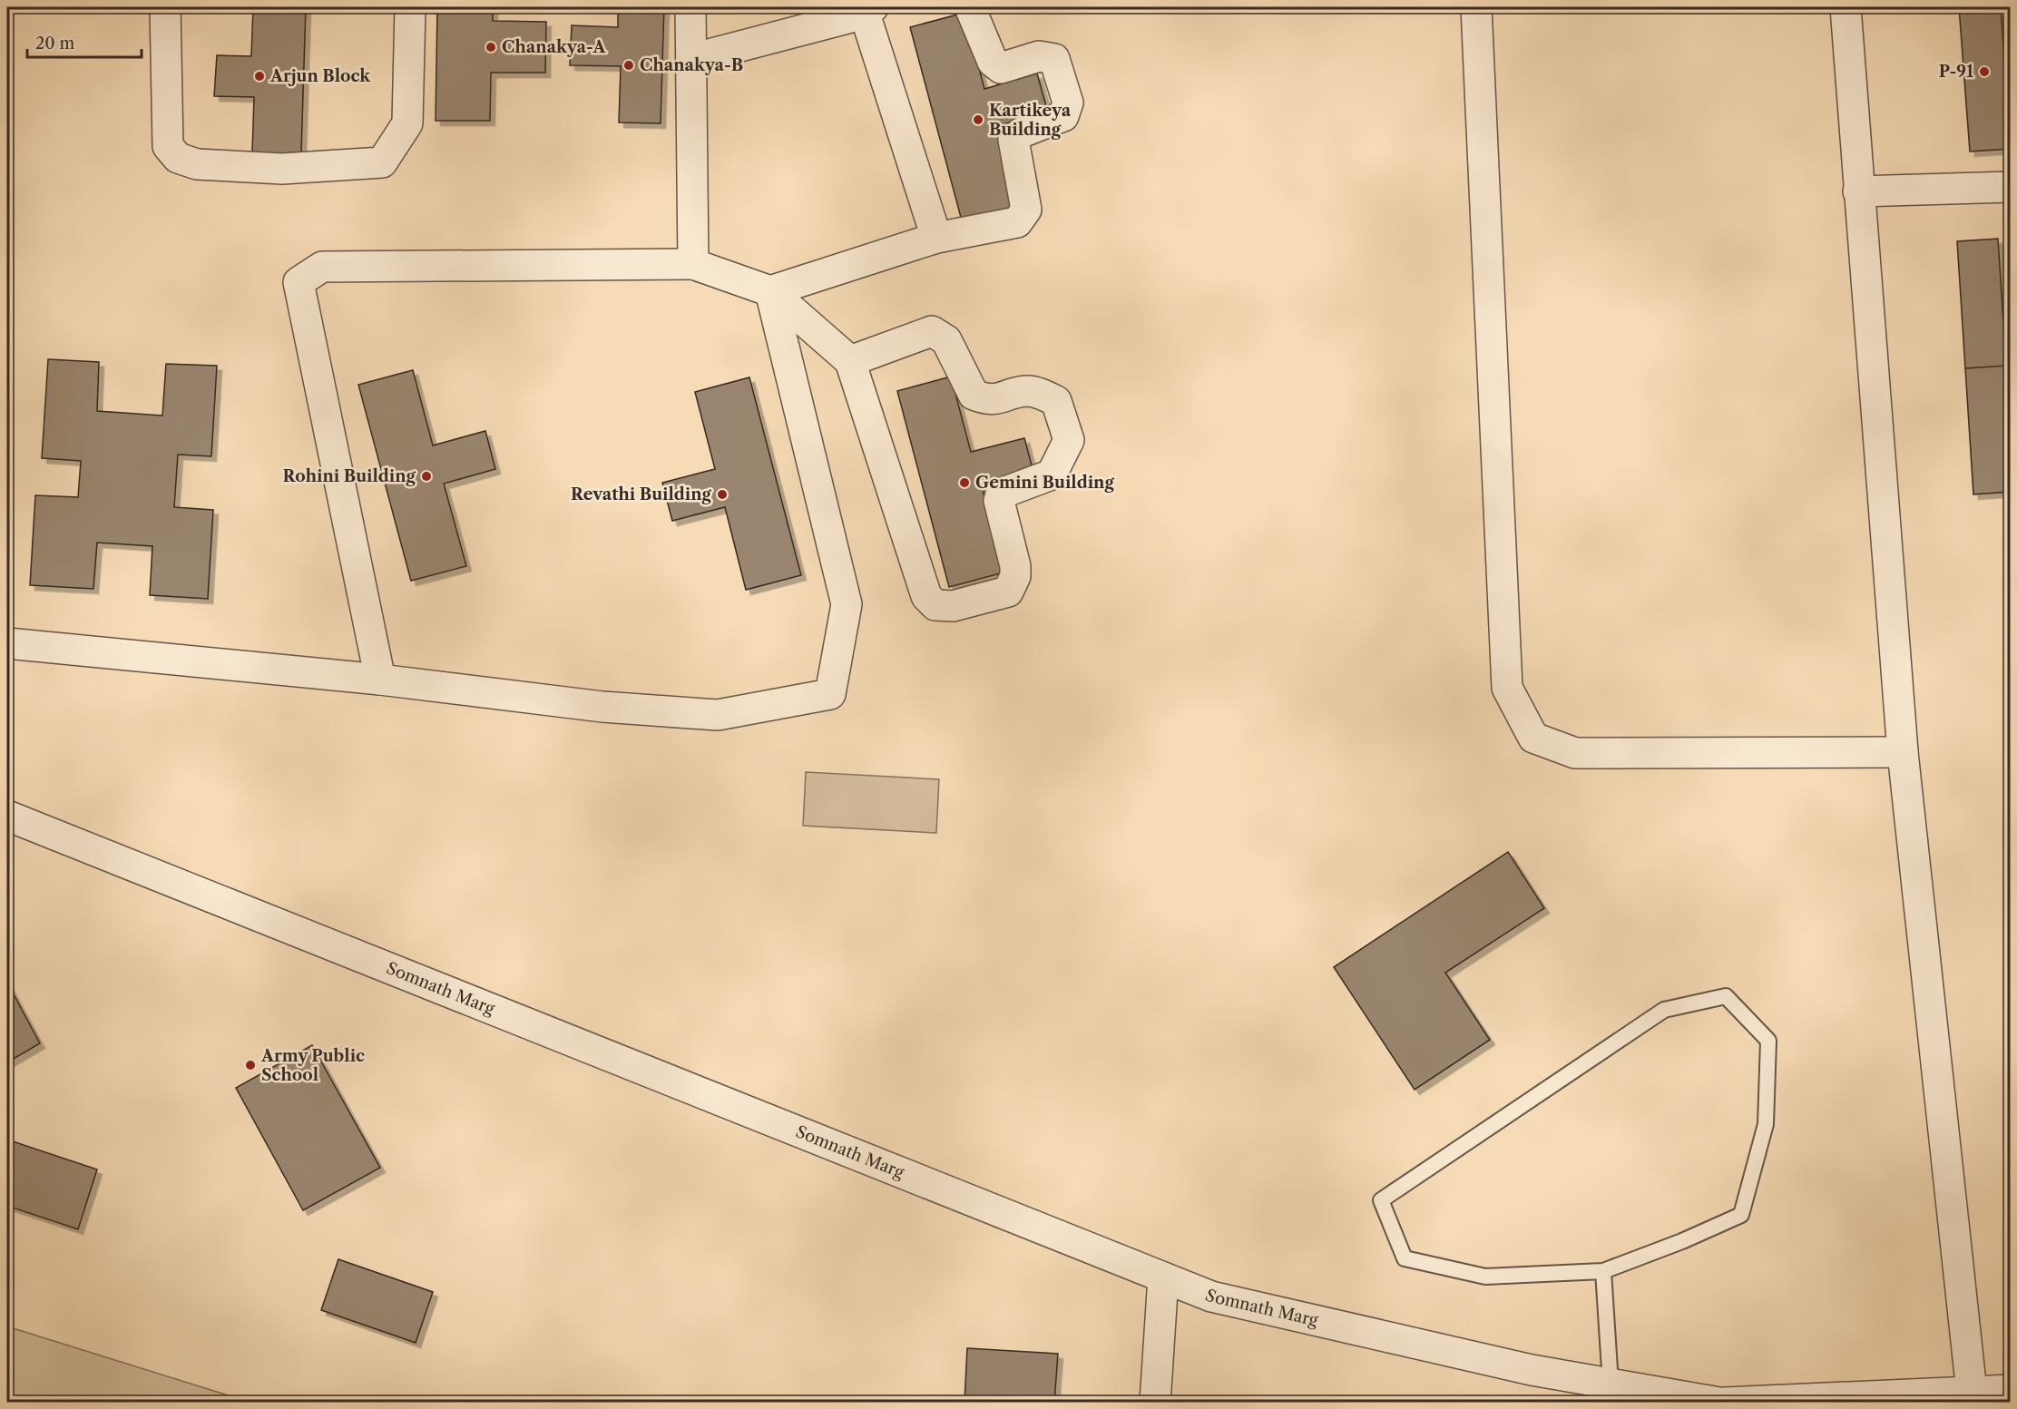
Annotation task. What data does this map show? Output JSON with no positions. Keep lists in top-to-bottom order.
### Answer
{
  "streets": {
    "street": ["Somnath Marg"]
  },
  "places": [
    "Chanakya-A",
    "Chanakya-B",
    "P-91",
    "Arjun Block",
    "Kartikeya Building",
    "Rohini Building",
    "Gemini Building",
    "Revathi Building",
    "Army Public School"
  ],
  "scale_bar": "20 m"
}
